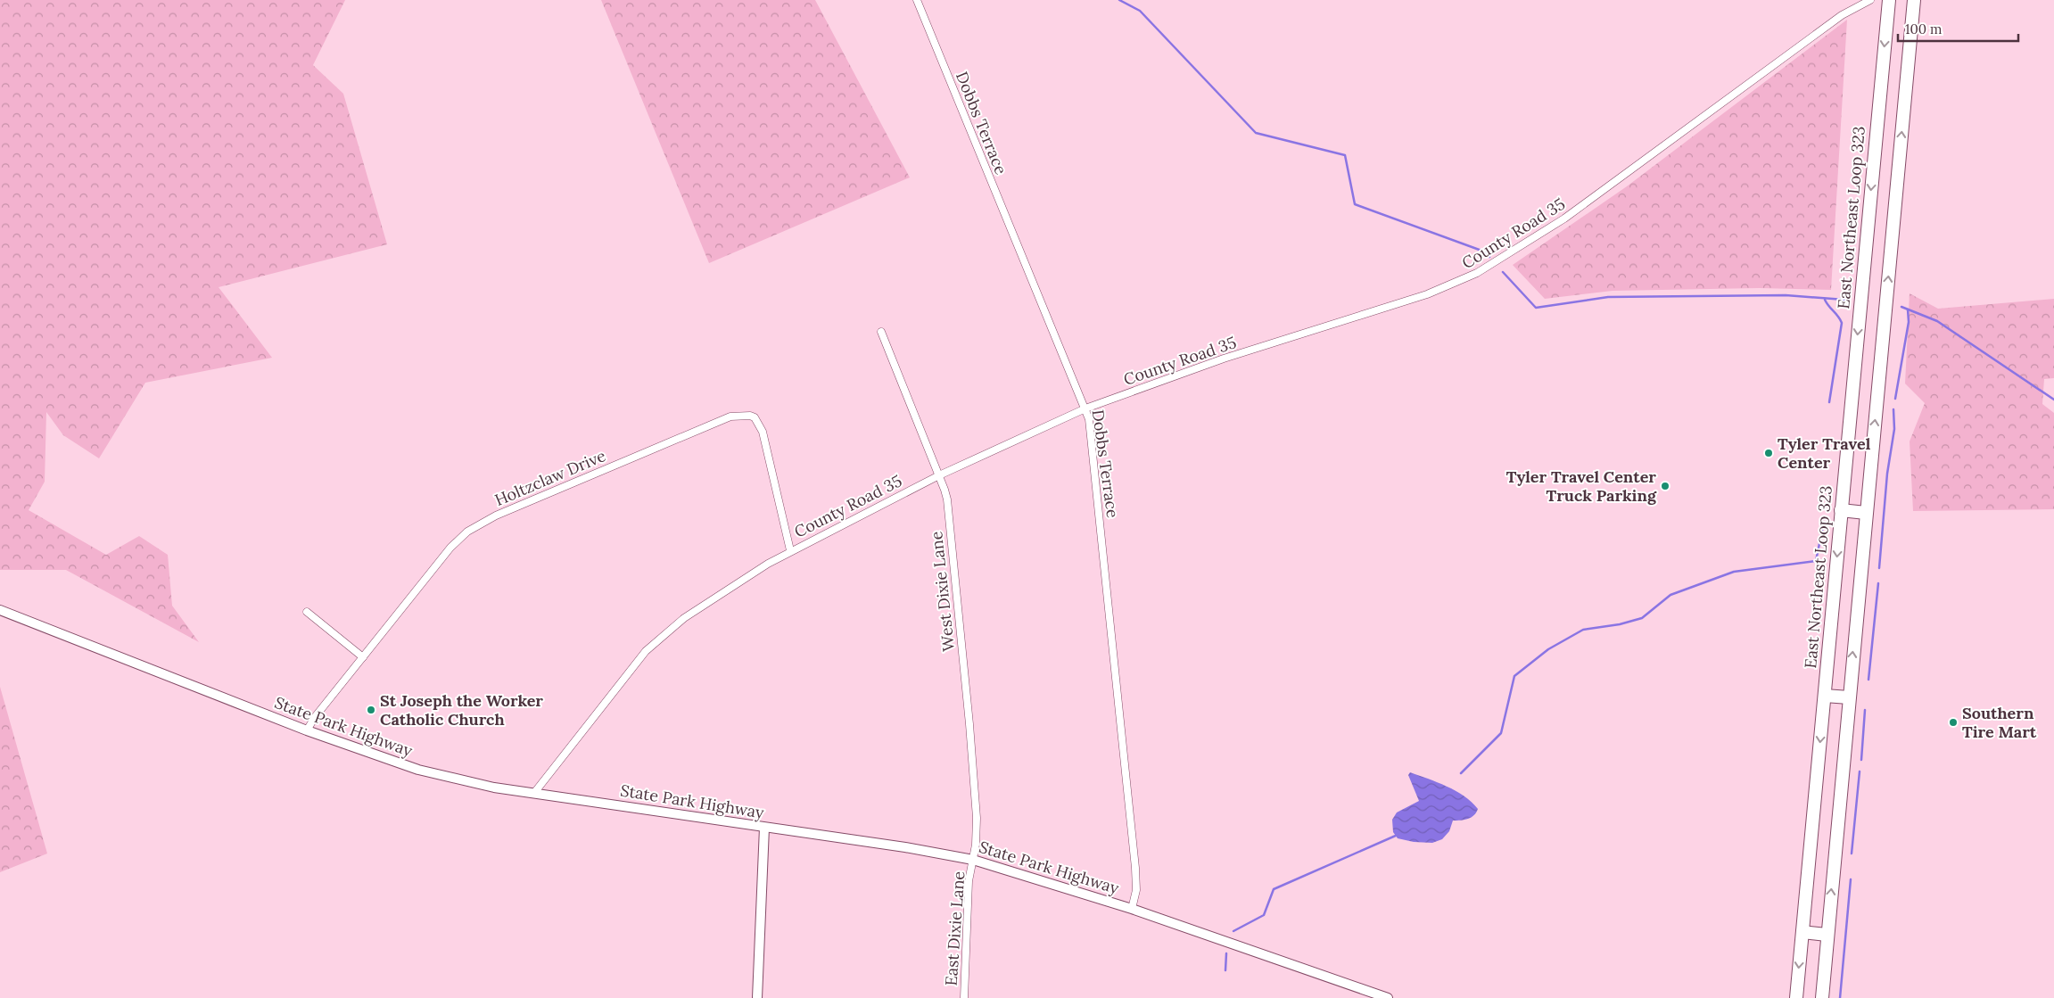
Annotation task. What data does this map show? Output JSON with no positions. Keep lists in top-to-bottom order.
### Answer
{
  "streets": {
    "highway": ["East Northeast Loop 323"],
    "main road": ["State Park Highway"],
    "street": [
      "Dobbs Terrace",
      "County Road 35",
      "Holtzclaw Drive",
      "West Dixie Lane",
      "East Dixie Lane"
    ]
  },
  "crossings": [
    ["Dobbs Terrace", "County Road 35"],
    ["Dobbs Terrace", "State Park Highway"],
    ["County Road 35", "Holtzclaw Drive"],
    ["County Road 35", "West Dixie Lane"],
    ["County Road 35", "State Park Highway"],
    ["Holtzclaw Drive", "State Park Highway"],
    ["West Dixie Lane", "State Park Highway"],
    ["West Dixie Lane", "East Dixie Lane"],
    ["State Park Highway", "East Dixie Lane"]
  ],
  "places": [
    "Tyler Travel Center",
    "Tyler Travel Center Truck Parking",
    "St Joseph the Worker Catholic Church",
    "Southern Tire Mart"
  ],
  "scale_bar": "100 m"
}
